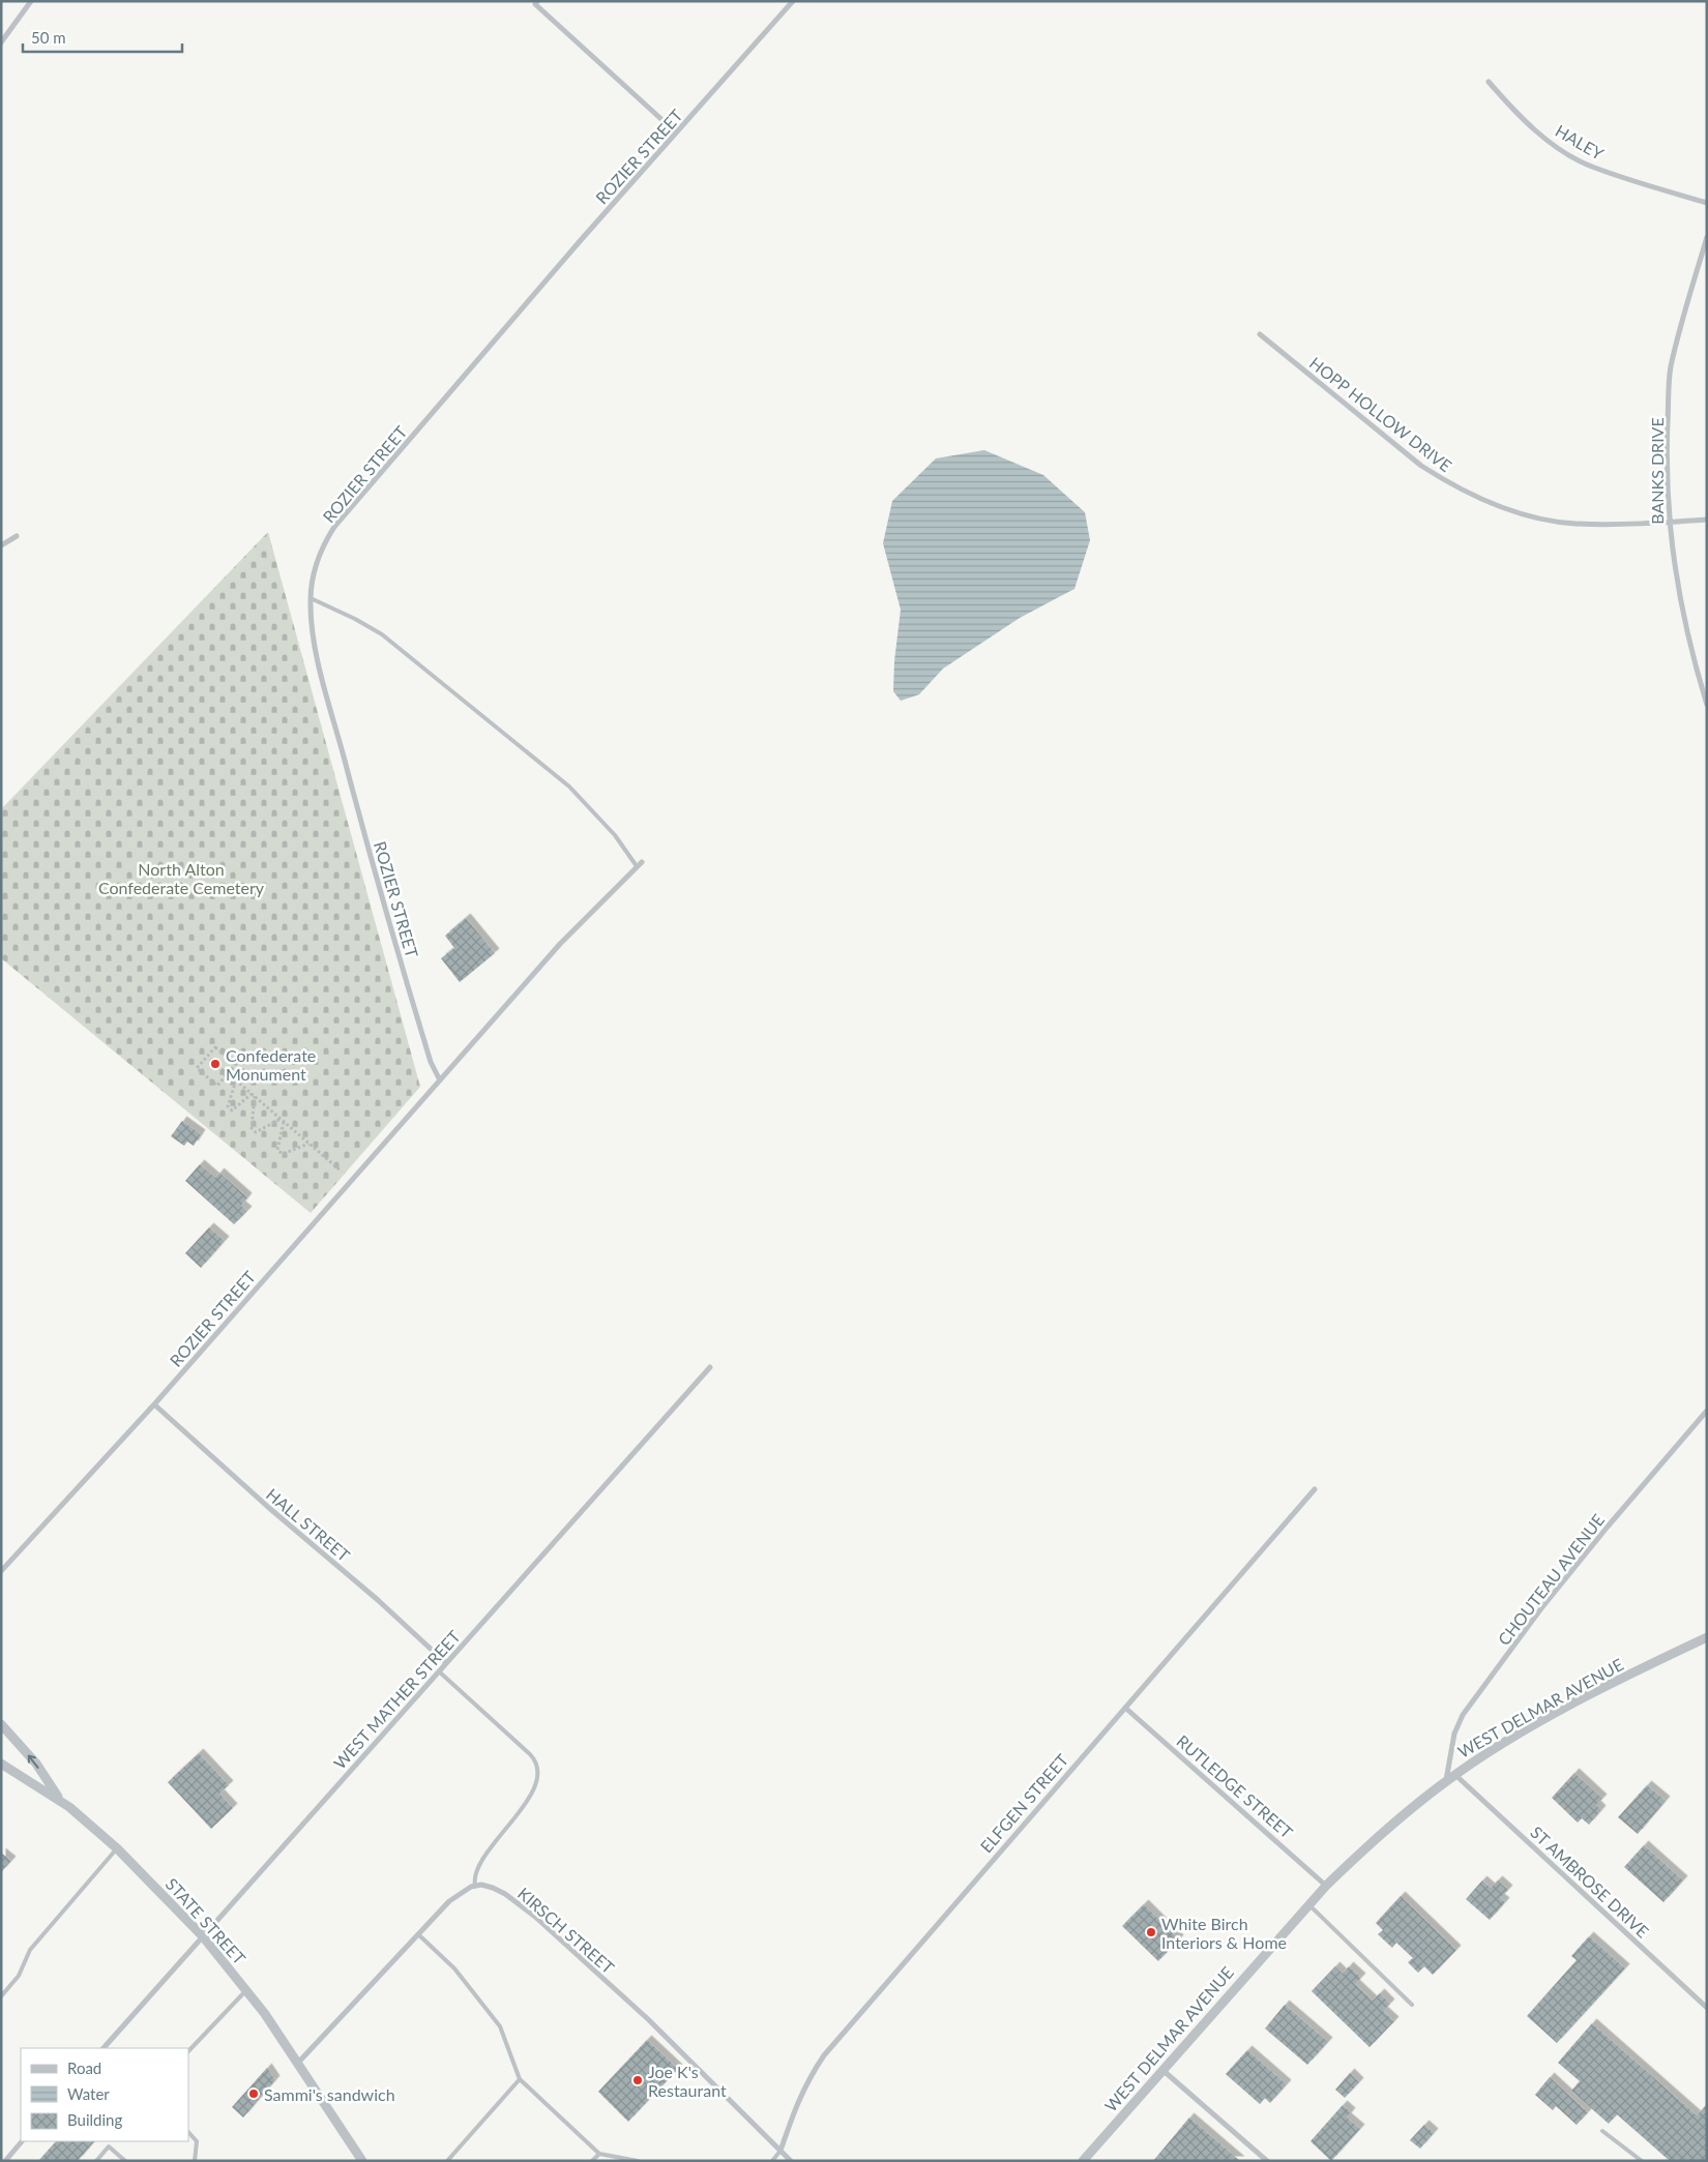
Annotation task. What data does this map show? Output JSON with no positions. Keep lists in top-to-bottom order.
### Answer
{
  "streets": {
    "street": [
      "HALEY",
      "ROZIER STREET",
      "HOPP HOLLOW DRIVE",
      "BANKS DRIVE",
      "HALL STREET",
      "CHOUTEAU AVENUE",
      "WEST MATHER STREET",
      "WEST DELMAR AVENUE",
      "RUTLEDGE STREET",
      "ELFGEN STREET",
      "ST AMBROSE DRIVE",
      "STATE STREET",
      "KIRSCH STREET"
    ]
  },
  "crossings": [
    ["ROZIER STREET", "HALL STREET"],
    ["HOPP HOLLOW DRIVE", "BANKS DRIVE"],
    ["HALL STREET", "WEST MATHER STREET"],
    ["CHOUTEAU AVENUE", "WEST DELMAR AVENUE"],
    ["WEST MATHER STREET", "STATE STREET"],
    ["WEST DELMAR AVENUE", "RUTLEDGE STREET"],
    ["WEST DELMAR AVENUE", "ST AMBROSE DRIVE"],
    ["RUTLEDGE STREET", "ELFGEN STREET"],
    ["ELFGEN STREET", "KIRSCH STREET"]
  ],
  "parks": ["North Alton Confederate Cemetery"],
  "places": [
    "Confederate Monument",
    "White Birch Interiors & Home",
    "Joe K's Restaurant",
    "Sammi's sandwich"
  ],
  "legend": ["Road", "Water", "Building"],
  "scale_bar": "50 m"
}
